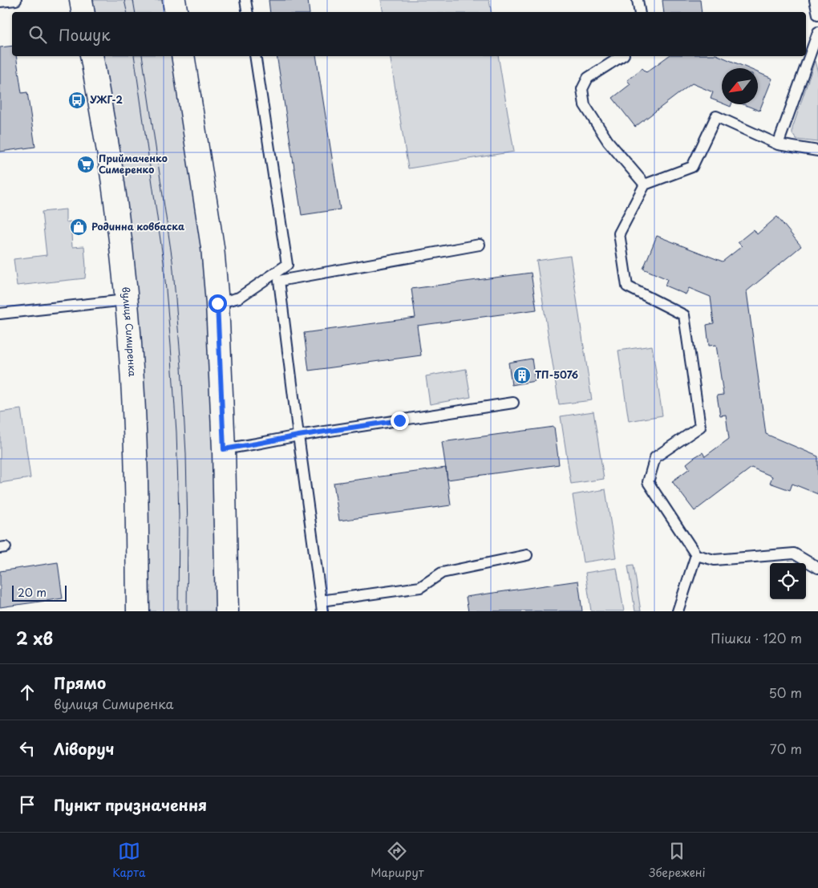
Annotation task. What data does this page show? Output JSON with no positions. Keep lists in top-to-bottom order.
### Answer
{
  "streets": {
    "street": ["вулиця Симиренка"]
  },
  "places": {
    "bus stop": ["УЖГ-2"],
    "supermarket": ["Приймаченко Симеренко"],
    "shop": ["Родинна ковбаска"],
    "building": ["ТП-5076"]
  },
  "scale_bar": "20 m",
  "north": "bottom left",
  "page": {
    "search": "Пошук",
    "scale": "20 m",
    "heading": ["2 хв", "Пішки · 120 m"],
    "list": [
      ["Прямо", "вулиця Симиренка", "50 m"],
      ["Ліворуч", "70 m"],
      "Пункт призначення"
    ],
    "nav": ["Карта", "Маршрут", "Збережені"]
  }
}
